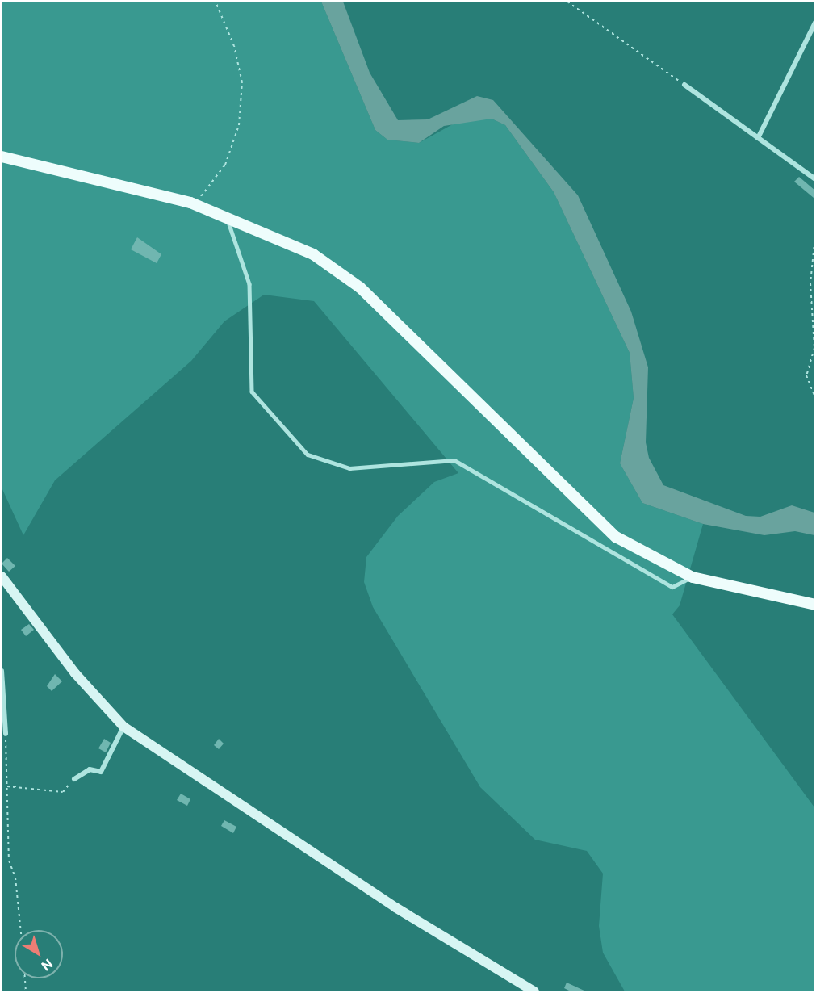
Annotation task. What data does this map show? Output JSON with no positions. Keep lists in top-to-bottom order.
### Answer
{
  "north": "bottom right"
}
